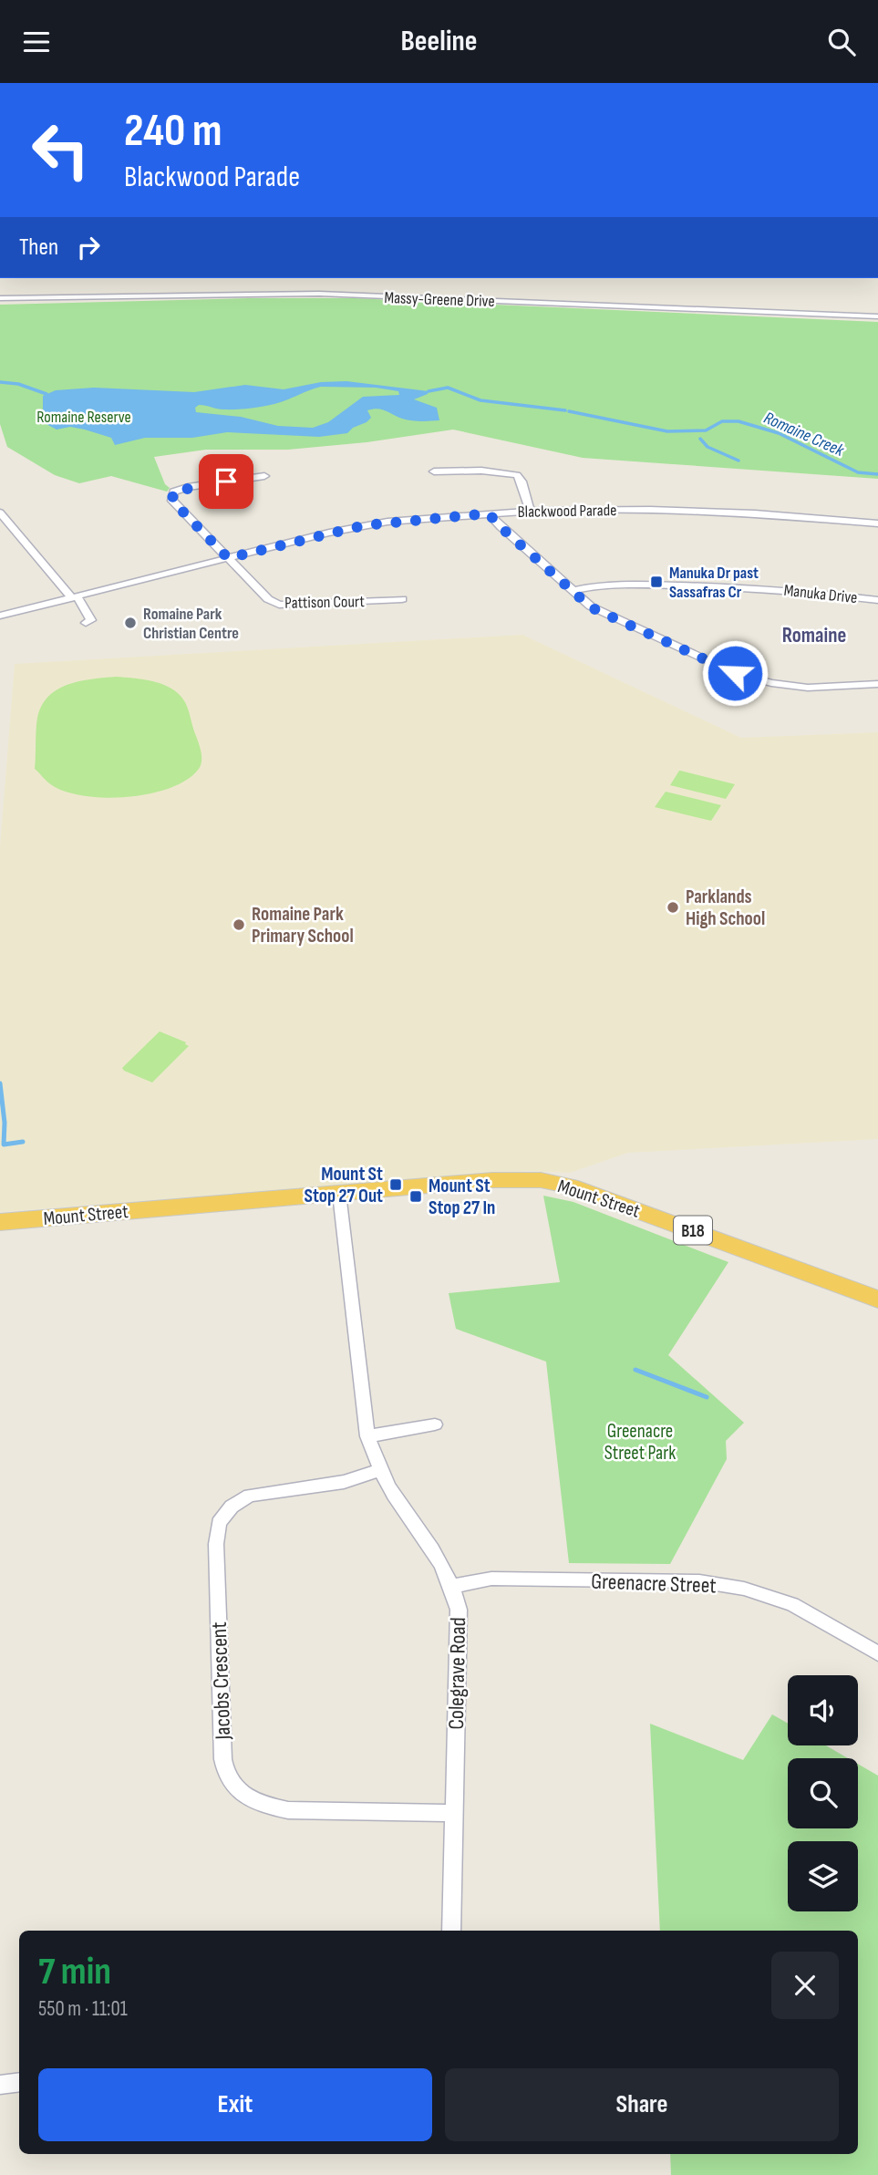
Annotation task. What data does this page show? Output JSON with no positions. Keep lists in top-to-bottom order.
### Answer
{
  "streets": {
    "highway": ["Mount Street", "B18"],
    "street": [
      "Massy-Greene Drive",
      "Blackwood Parade",
      "Manuka Drive",
      "Pattison Court",
      "Greenacre Street",
      "Colegrave Road",
      "Jacobs Crescent"
    ]
  },
  "crossings": [
    ["Blackwood Parade", "Pattison Court"],
    ["Mount Street", "Colegrave Road"],
    ["Greenacre Street", "Colegrave Road"],
    ["Colegrave Road", "Jacobs Crescent"]
  ],
  "districts": ["Romaine"],
  "water": ["Romaine Creek"],
  "parks": ["Romaine Reserve", "Greenacre Street Park"],
  "places": {
    "transit": ["Manuka Dr past Sassafras Cr", "Mount St Stop 27 Out", "Mount St Stop 27 In"],
    "other": ["Romaine Park Christian Centre", "Parklands High School", "Romaine Park Primary School"]
  },
  "page": {
    "header": "Beeline",
    "turn": ["240 m", "Blackwood Parade"],
    "then": "Then",
    "heading": ["7 min", "550 m · 11:01"],
    "buttons": ["Exit", "Share"]
  }
}
